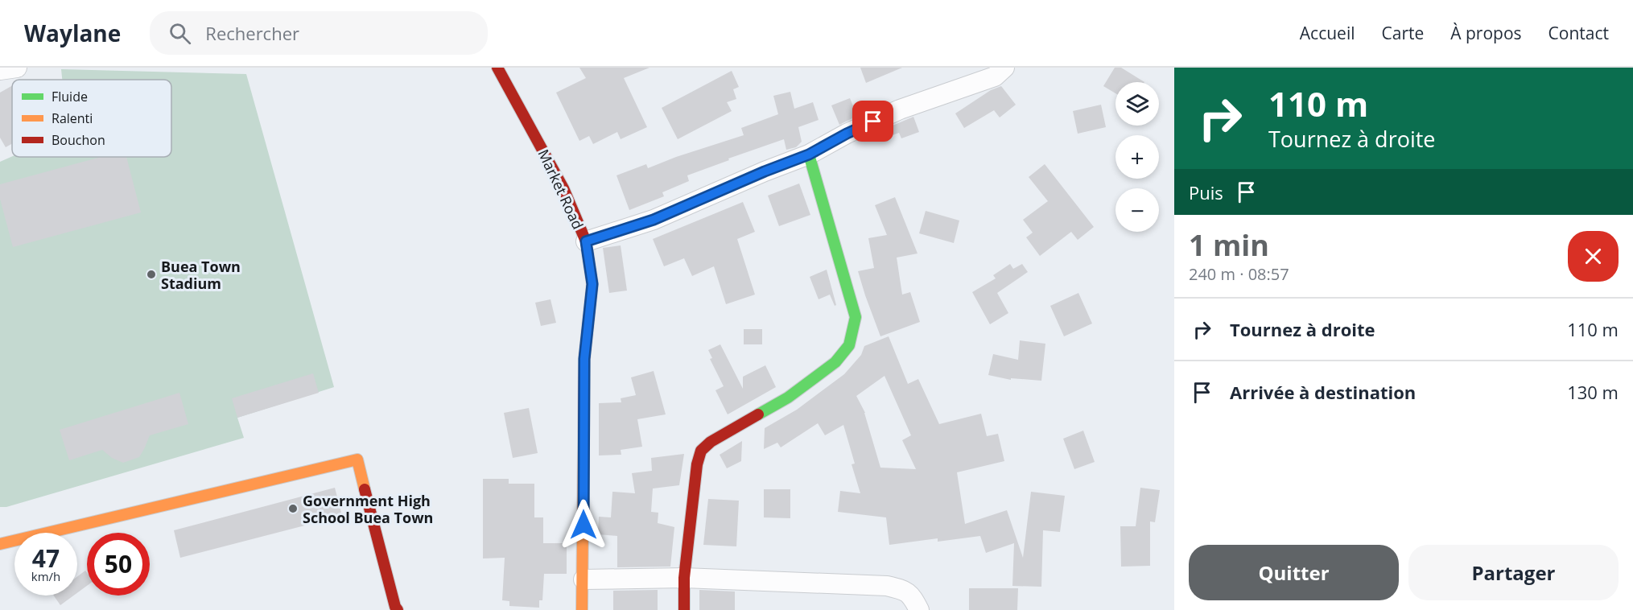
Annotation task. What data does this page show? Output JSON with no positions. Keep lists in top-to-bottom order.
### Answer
{
  "streets": {
    "street": ["Market Road"]
  },
  "places": ["Buea Town Stadium", "Government High School Buea Town"],
  "legend": ["Fluide", "Ralenti", "Bouchon"],
  "page": {
    "header": "Waylane",
    "search": "Rechercher",
    "nav": [
      "Accueil",
      "Carte",
      "À propos",
      "Contact"
    ],
    "turn": ["110 m", "Tournez à droite"],
    "map_buttons": ["+", "−"],
    "then": "Puis",
    "heading": ["1 min", "240 m · 08:57"],
    "list": [
      {
        "name": "Tournez à droite",
        "value": "110 m"
      },
      {
        "name": "Arrivée à destination",
        "value": "130 m"
      }
    ],
    "speed": "47 km/h",
    "limit": "50",
    "buttons": ["Quitter", "Partager"]
  }
}
